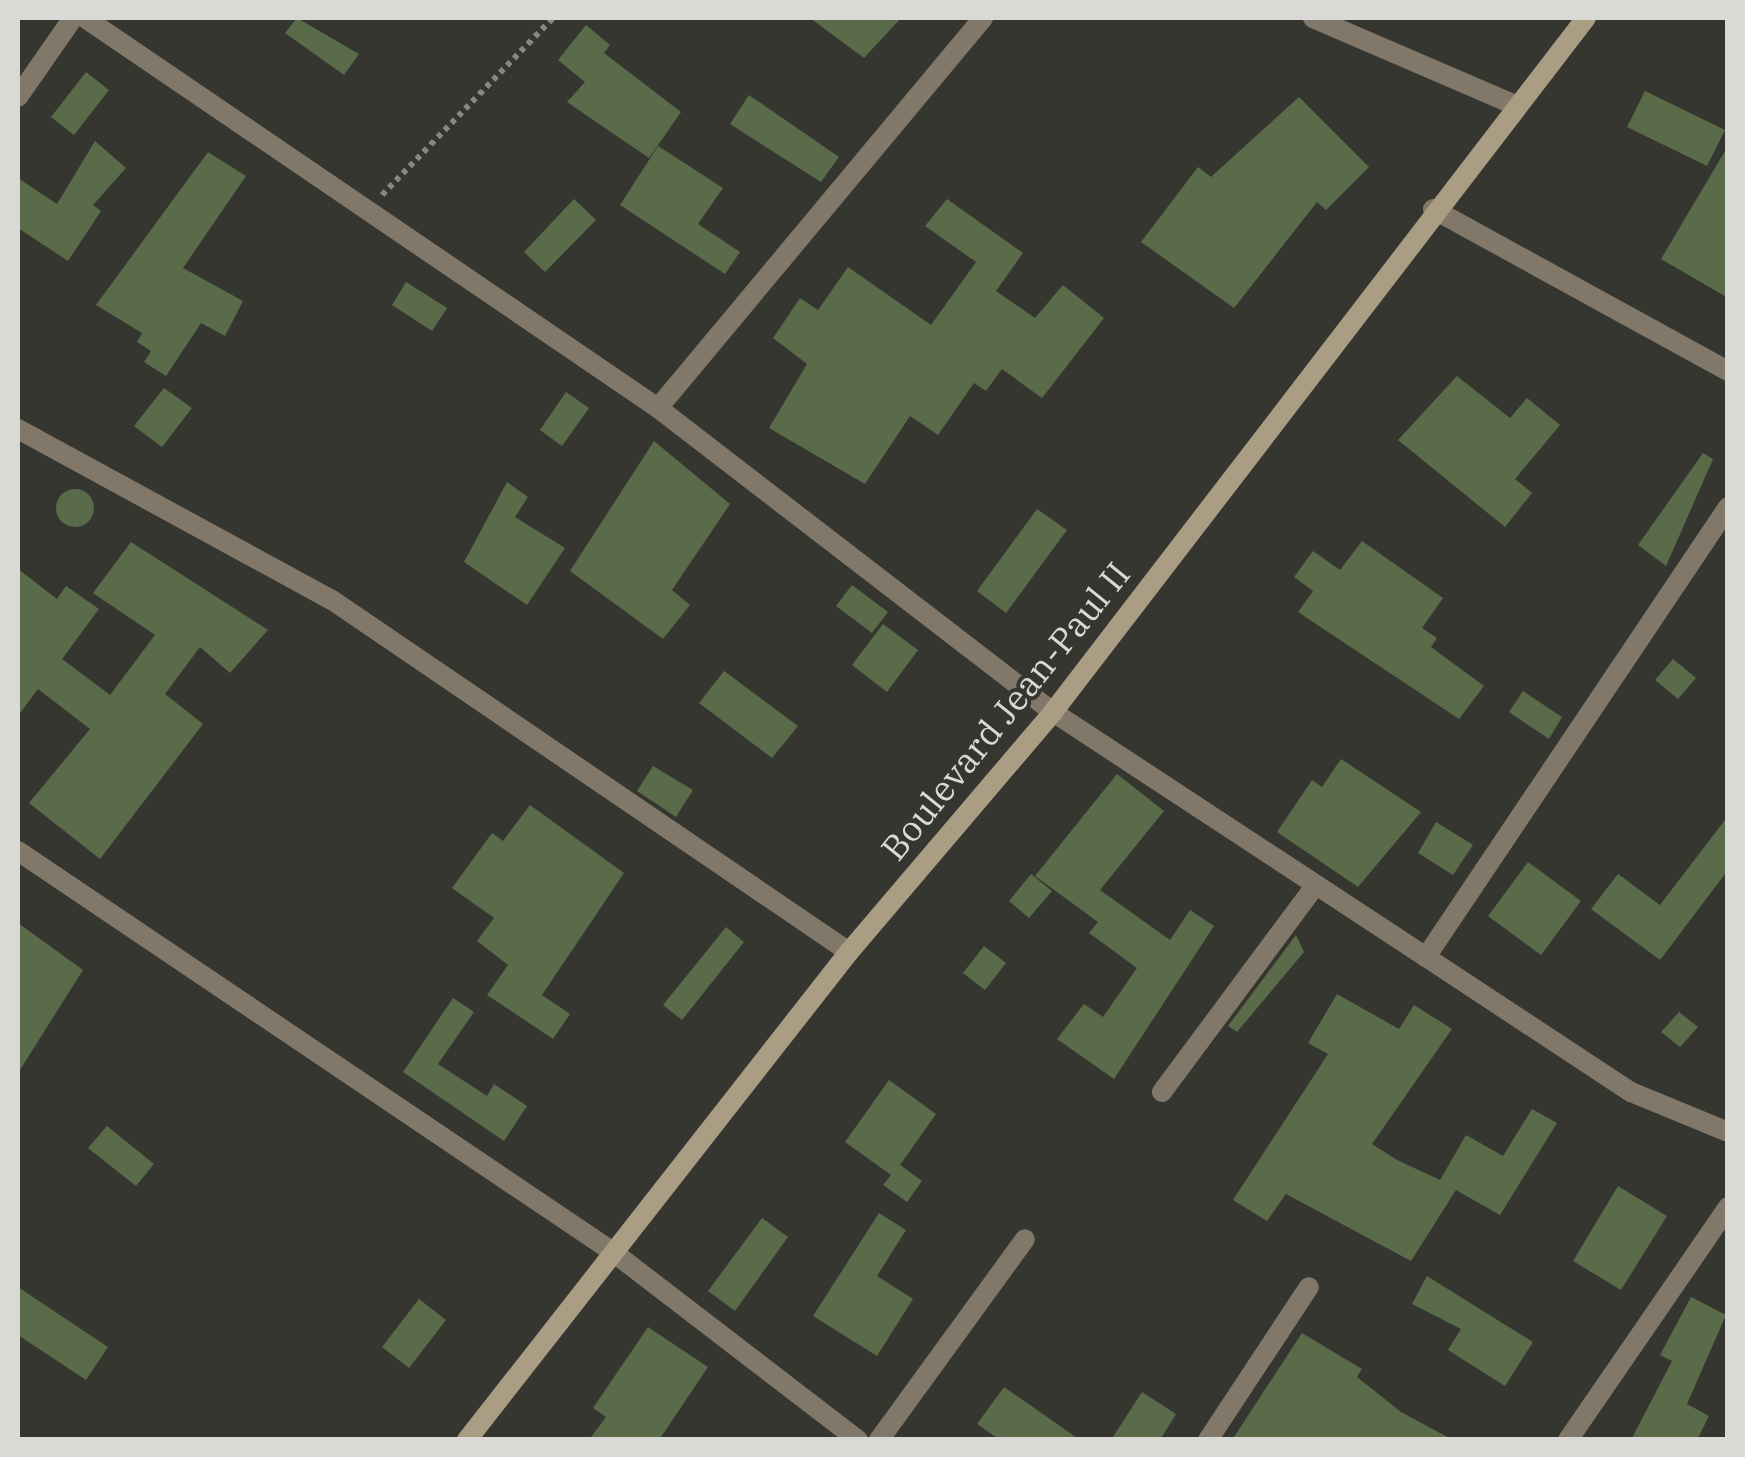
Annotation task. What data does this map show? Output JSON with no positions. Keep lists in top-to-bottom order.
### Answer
{
  "streets": {
    "main road": ["Boulevard Jean-Paul II"]
  }
}
